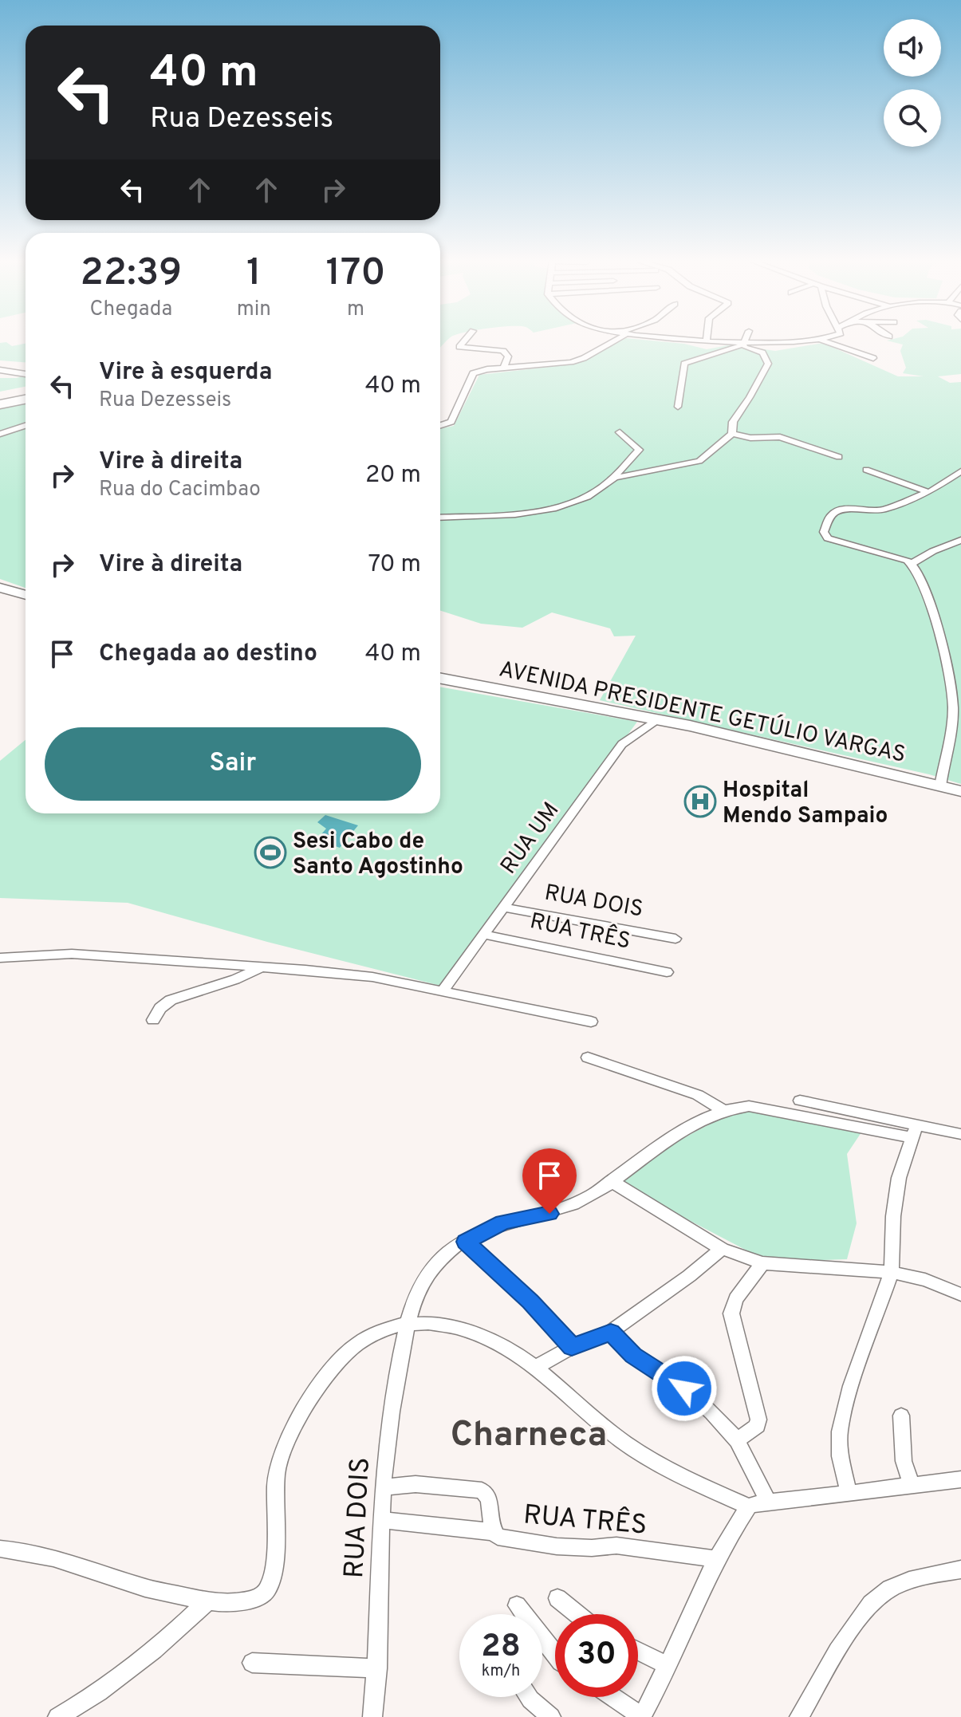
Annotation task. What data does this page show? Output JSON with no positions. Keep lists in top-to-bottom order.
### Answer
{
  "streets": {
    "main road": ["AVENIDA PRESIDENTE GETÚLIO VARGAS"],
    "street": ["RUA UM", "RUA DOIS", "RUA TRÊS"]
  },
  "crossings": [
    ["AVENIDA PRESIDENTE GETÚLIO VARGAS", "RUA UM"],
    ["RUA UM", "RUA DOIS"],
    ["RUA UM", "RUA TRÊS"],
    ["RUA DOIS", "RUA TRÊS"]
  ],
  "districts": ["Charneca"],
  "places": {
    "hospital": ["Hospital Mendo Sampaio"],
    "sports": ["Sesi Cabo de Santo Agostinho"]
  },
  "page": {
    "turn": ["40 m", "Rua Dezesseis"],
    "eta": [
      "22:39",
      "Chegada",
      "1",
      "min",
      "170",
      "m"
    ],
    "list": [
      {
        "name": "Vire à esquerda",
        "note": "Rua Dezesseis",
        "value": "40 m"
      },
      {
        "name": "Vire à direita",
        "note": "Rua do Cacimbao",
        "value": "20 m"
      },
      {
        "name": "Vire à direita",
        "value": "70 m"
      },
      {
        "name": "Chegada ao destino",
        "value": "40 m"
      }
    ],
    "buttons": "Sair",
    "speed": "28 km/h",
    "limit": "30"
  }
}
